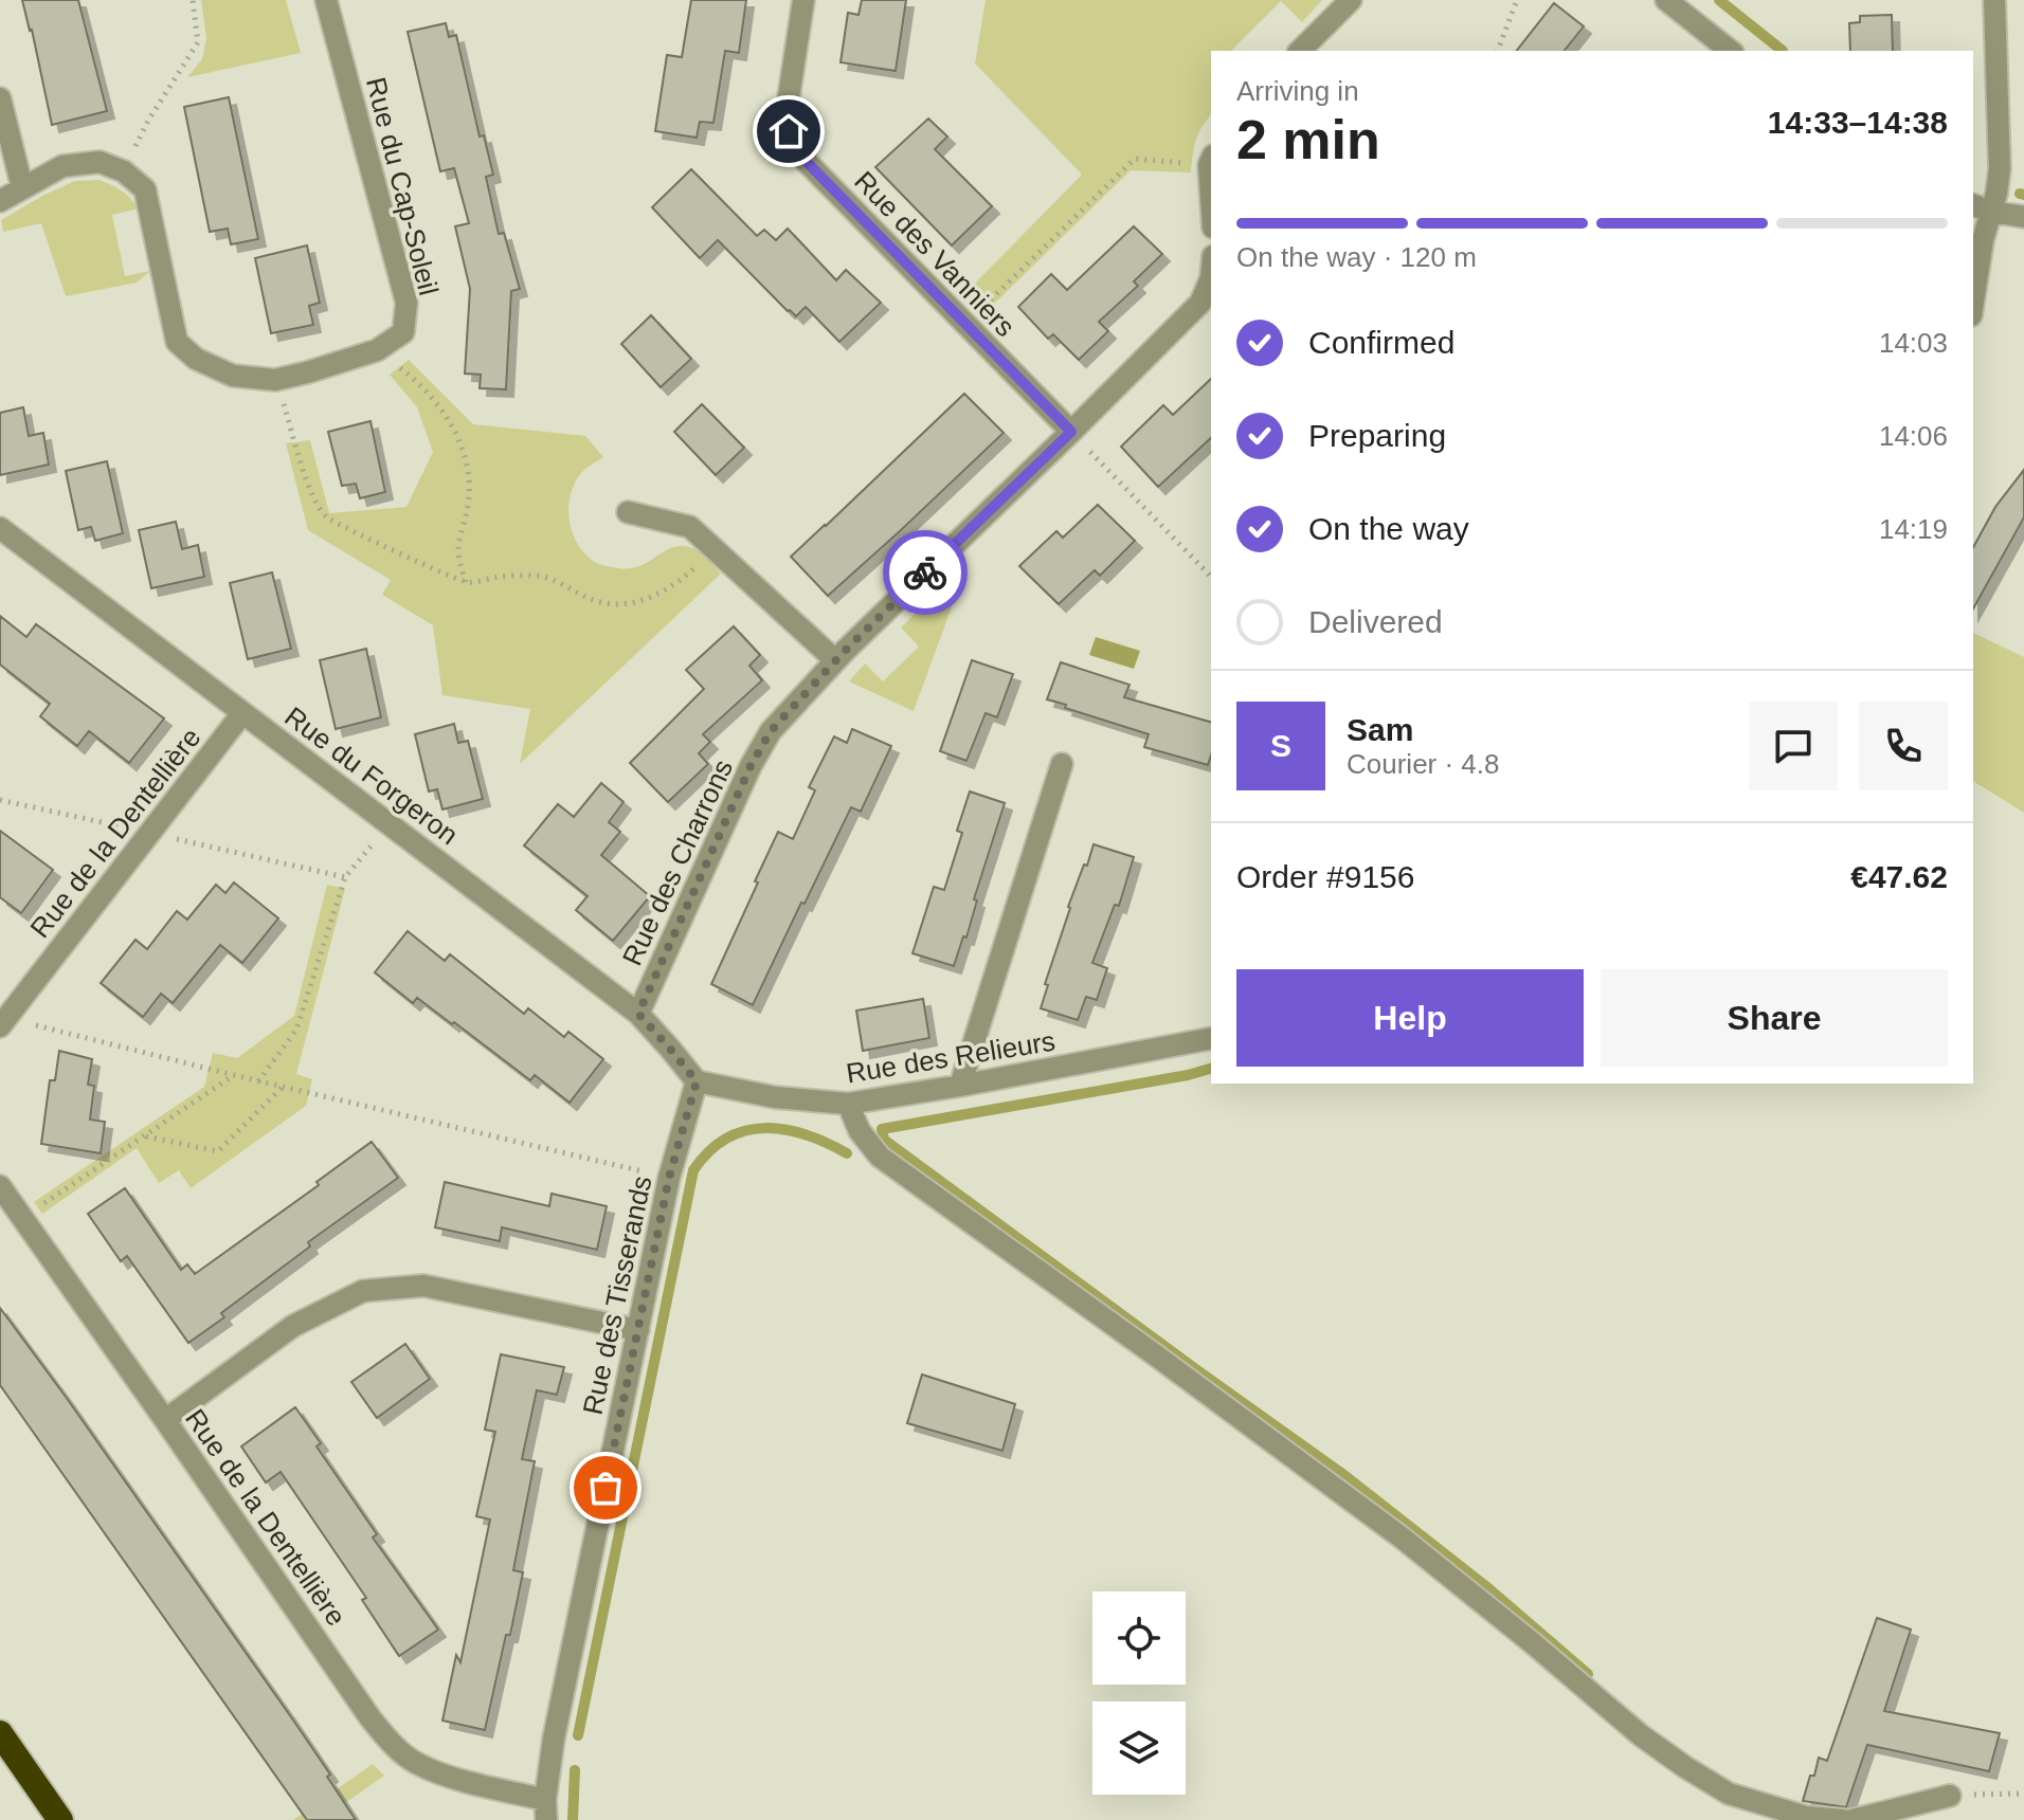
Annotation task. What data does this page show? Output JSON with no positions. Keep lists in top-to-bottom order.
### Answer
{
  "streets": {
    "street": [
      "Rue du Cap-Soleil",
      "Rue des Vanniers",
      "Rue du Forgeron",
      "Rue de la Dentellière",
      "Rue des Charrons",
      "Rue des Relieurs",
      "Rue des Tisserands"
    ]
  },
  "crossings": [
    ["Rue des Vanniers", "Rue des Charrons"],
    ["Rue du Forgeron", "Rue de la Dentellière"],
    ["Rue du Forgeron", "Rue des Charrons"],
    ["Rue du Forgeron", "Rue des Relieurs"],
    ["Rue du Forgeron", "Rue des Tisserands"],
    ["Rue de la Dentellière", "Rue des Tisserands"],
    ["Rue des Relieurs", "Rue des Tisserands"]
  ],
  "page": {
    "heading": ["2 min", "Arriving in", "14:33–14:38"],
    "panel": [
      "Sam",
      "Courier · 4.8",
      "Order #9156",
      "€47.62"
    ],
    "bar": "On the way · 120 m",
    "list": [
      ["Confirmed", "14:03"],
      ["Preparing", "14:06"],
      ["On the way", "14:19"],
      "Delivered"
    ],
    "round": "S",
    "buttons": ["Help", "Share"]
  }
}
